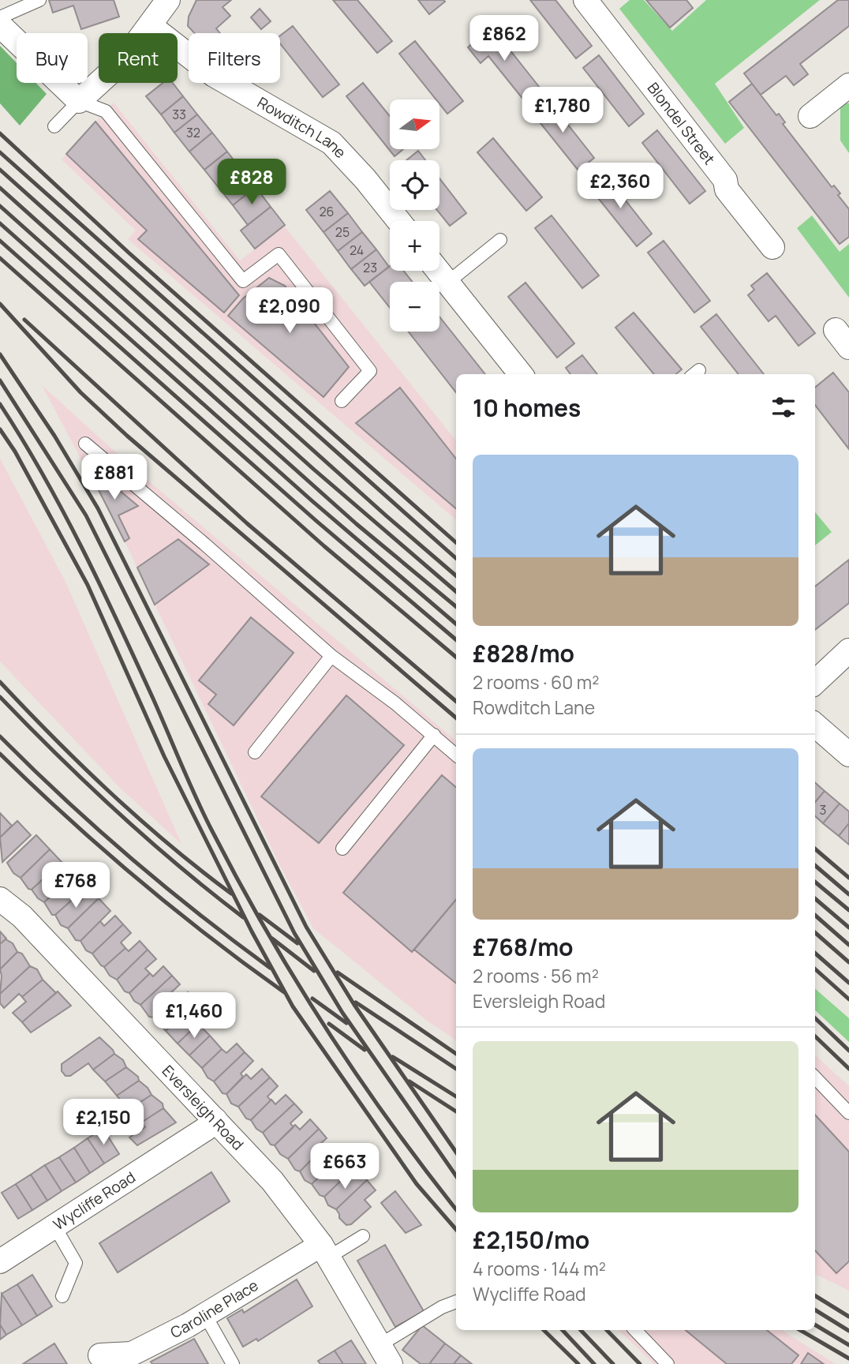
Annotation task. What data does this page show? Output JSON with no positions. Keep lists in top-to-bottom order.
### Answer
{
  "streets": {
    "street": [
      "Blondel Street",
      "Rowditch Lane",
      "Eversleigh Road",
      "Wycliffe Road",
      "Caroline Place"
    ]
  },
  "crossings": [
    ["Eversleigh Road", "Wycliffe Road"],
    ["Eversleigh Road", "Caroline Place"]
  ],
  "house_numbers": [
    "33",
    "32",
    "26",
    "25",
    "24",
    "23",
    "3"
  ],
  "north": "right",
  "page": {
    "price": [
      "£862",
      "£1,780",
      "£828",
      "£2,360",
      "£2,090",
      "£881",
      "£768",
      "£1,460",
      "£2,150",
      "£663"
    ],
    "chip": ["Buy", "Rent", "Filters"],
    "map_buttons": ["+", "−"],
    "heading": "10 homes",
    "list": [
      {
        "name": "£828/mo",
        "note": "2 rooms · 60 m² · Rowditch Lane"
      },
      {
        "name": "£768/mo",
        "note": "2 rooms · 56 m² · Eversleigh Road"
      },
      {
        "name": "£2,150/mo",
        "note": "4 rooms · 144 m² · Wycliffe Road"
      }
    ]
  }
}
